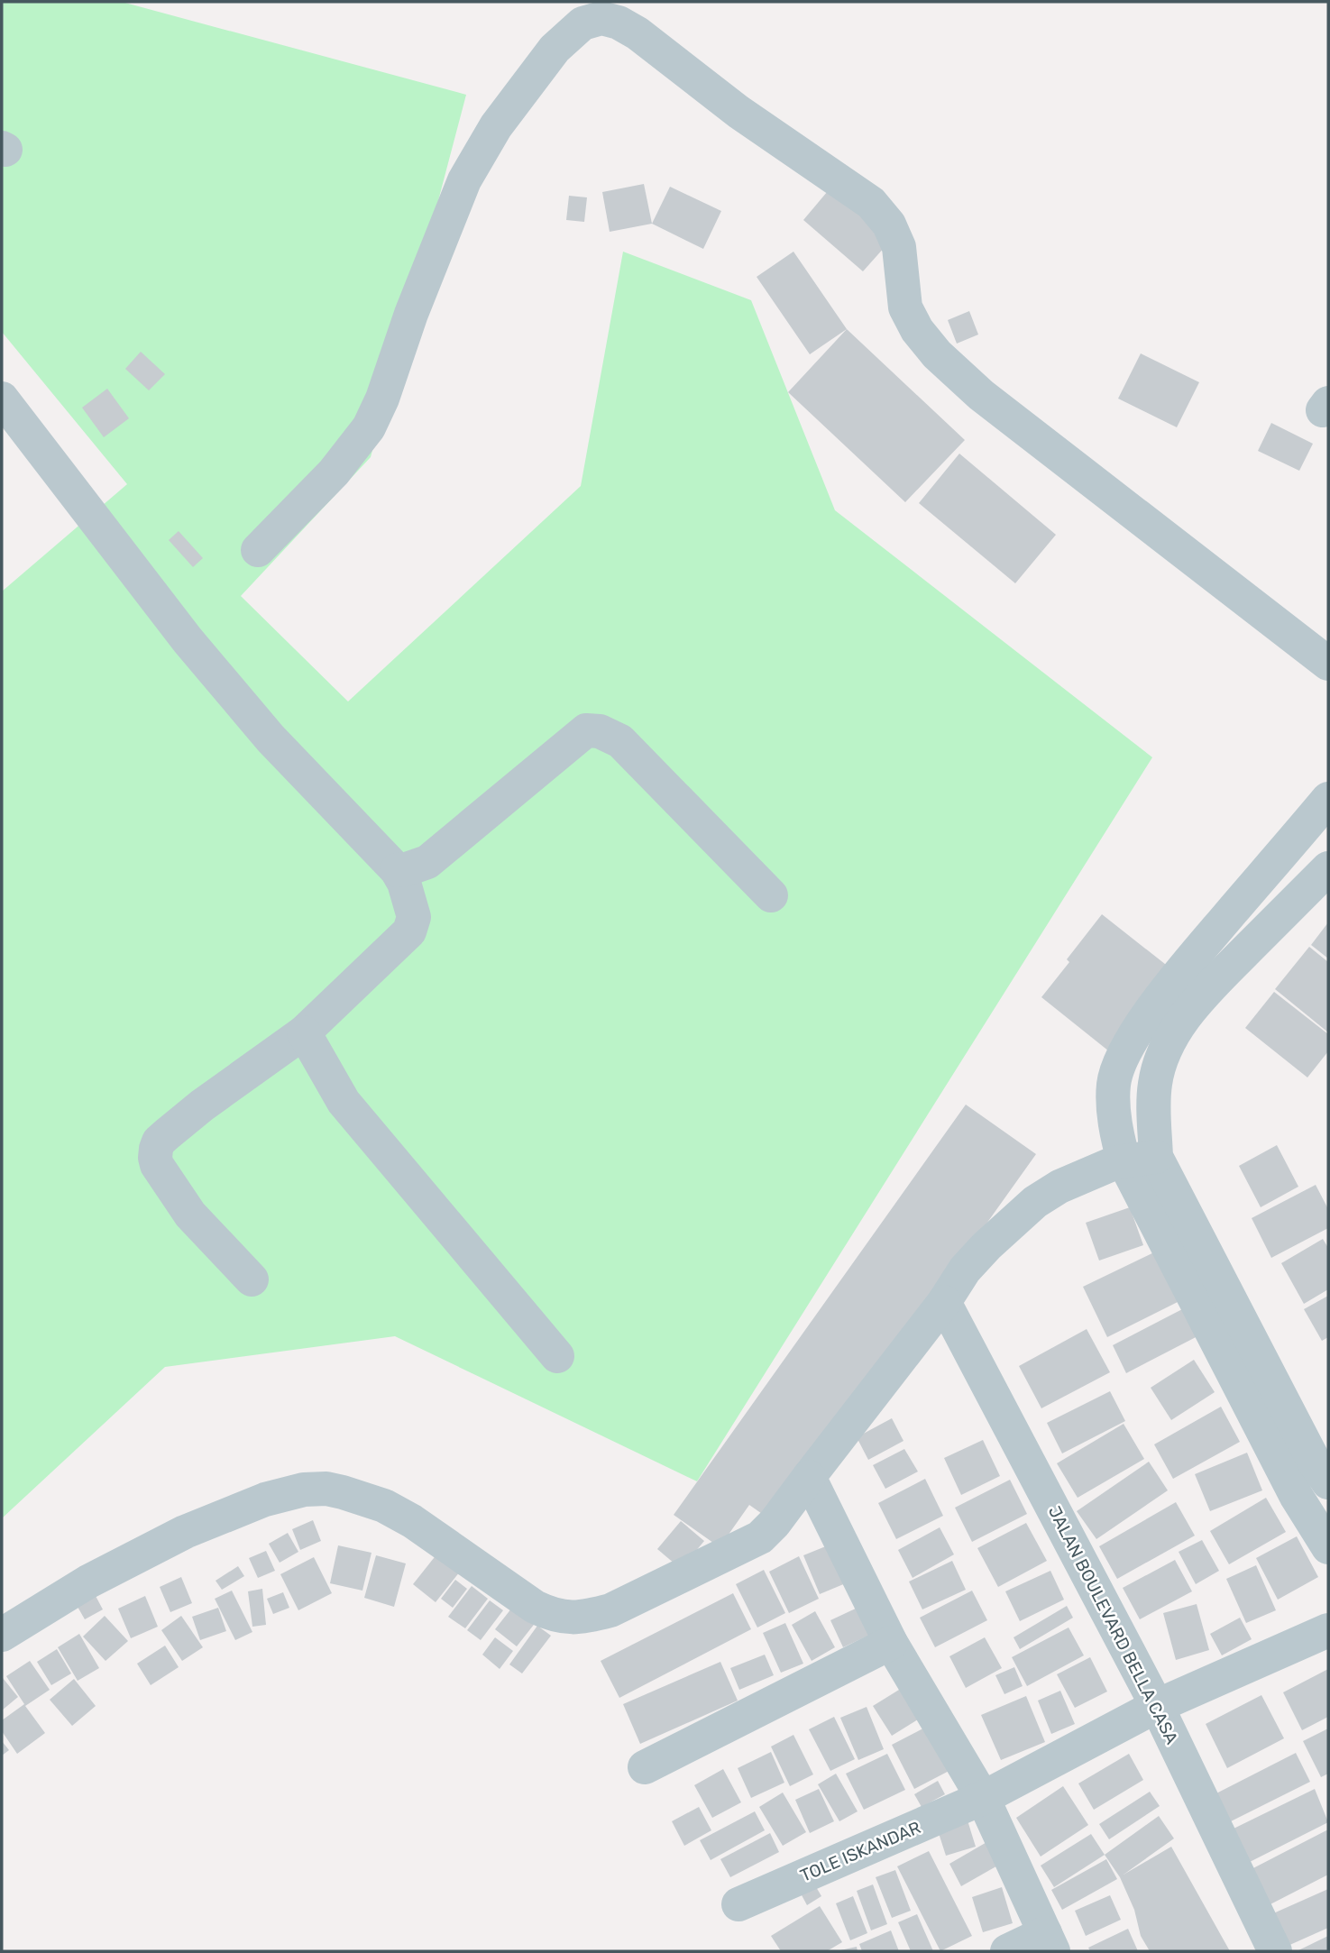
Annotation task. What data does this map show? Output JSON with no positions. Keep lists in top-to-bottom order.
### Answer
{
  "streets": {
    "street": ["JALAN BOULEVARD BELLA CASA", "TOLE ISKANDAR"]
  },
  "crossings": [
    ["JALAN BOULEVARD BELLA CASA", "TOLE ISKANDAR"]
  ]
}
